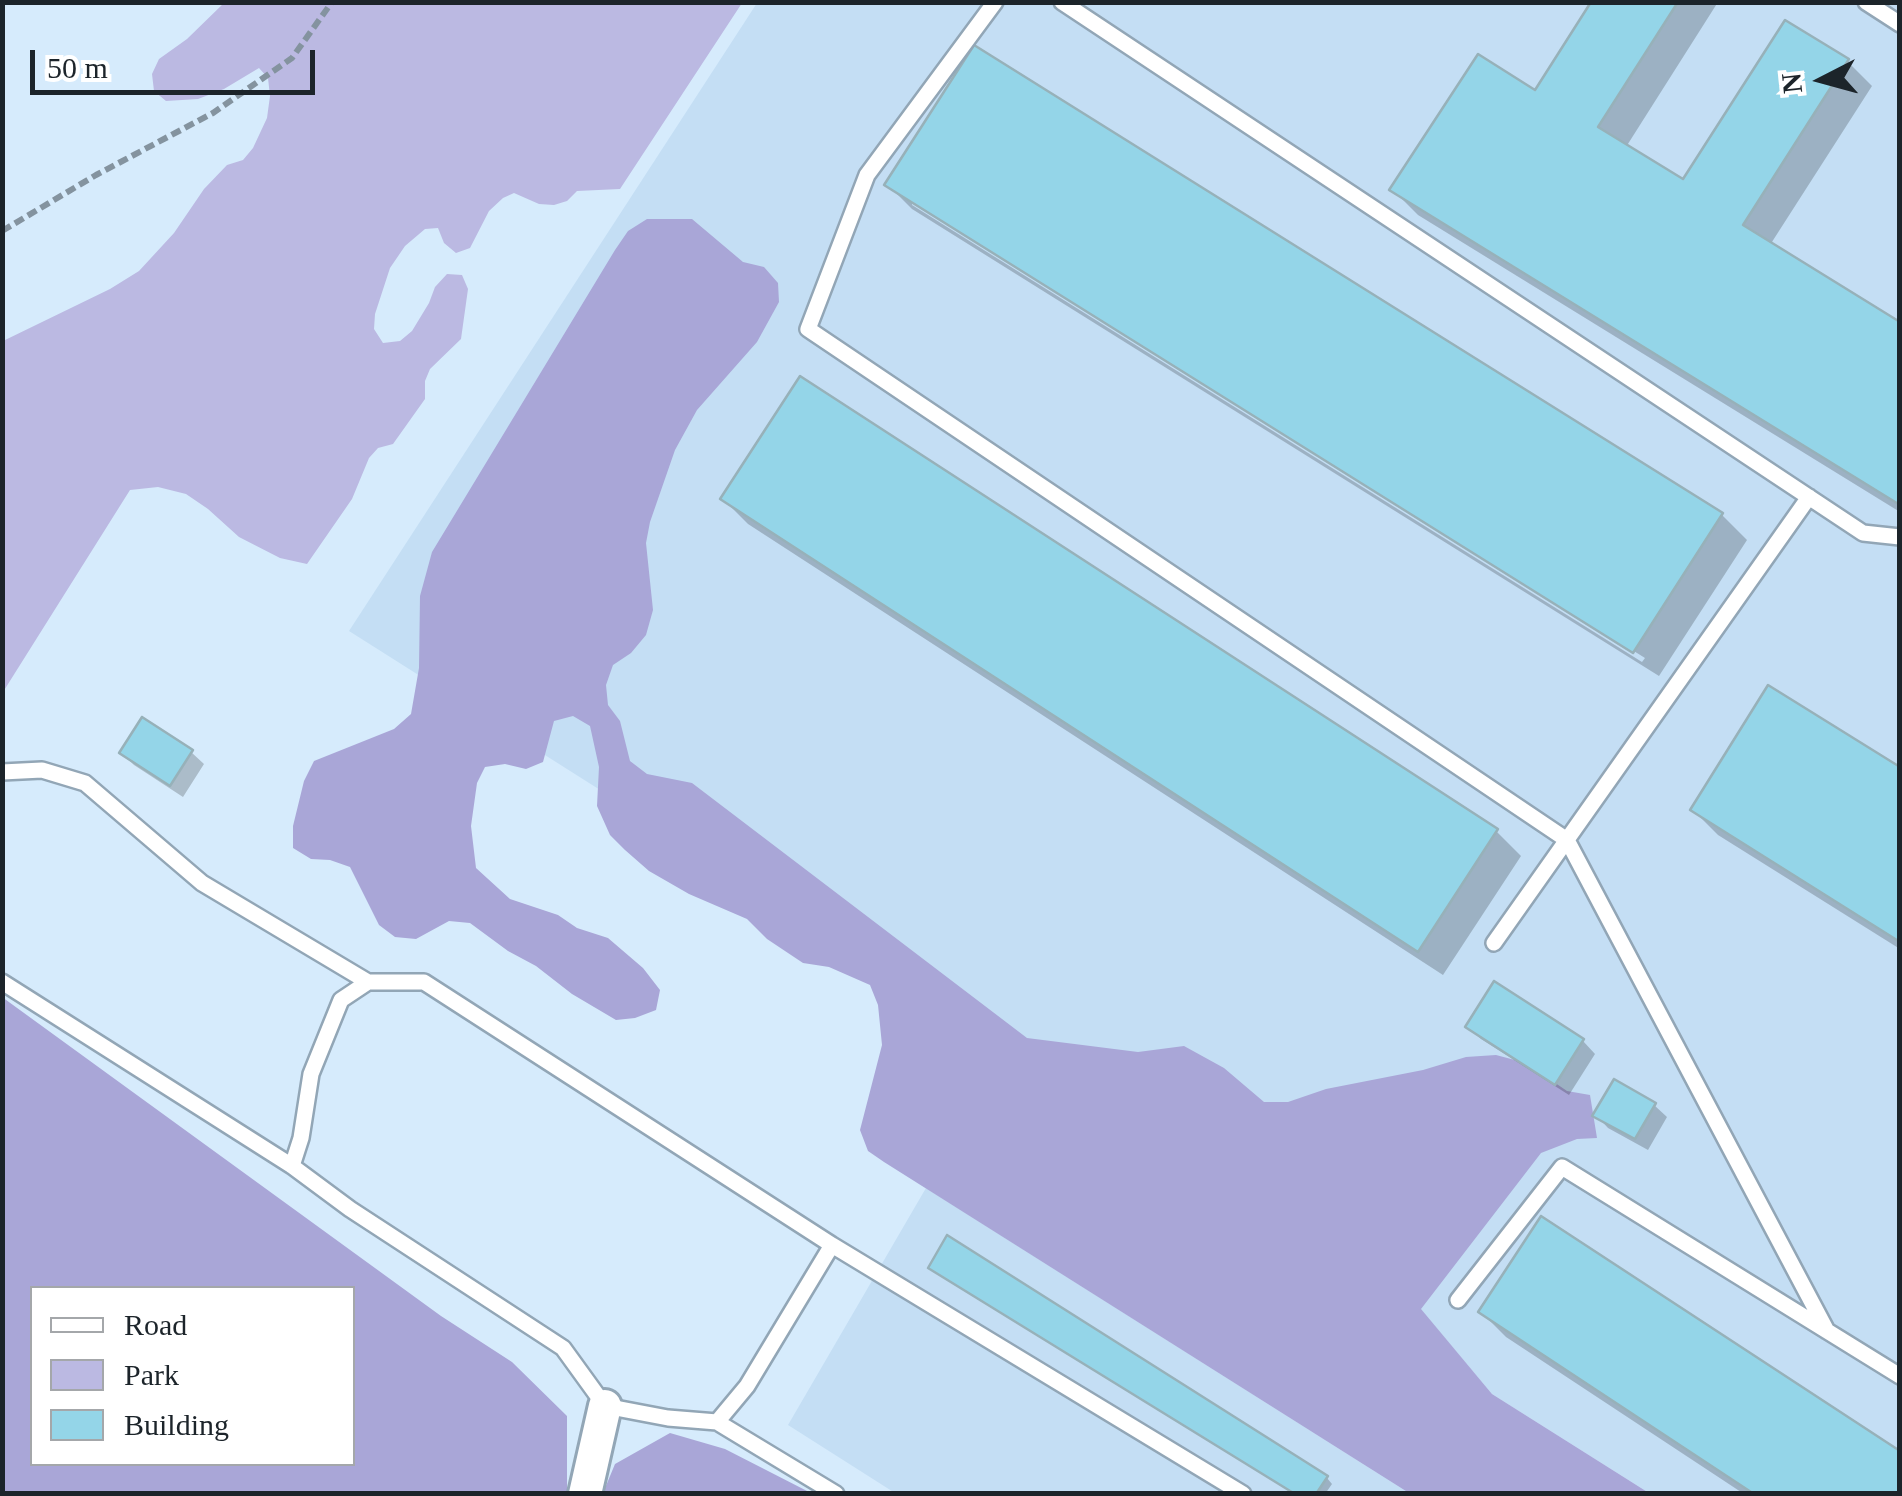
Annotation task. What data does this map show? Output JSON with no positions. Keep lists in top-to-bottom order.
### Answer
{
  "legend": ["Road", "Park", "Building"],
  "scale_bar": "50 m",
  "north": "left"
}
